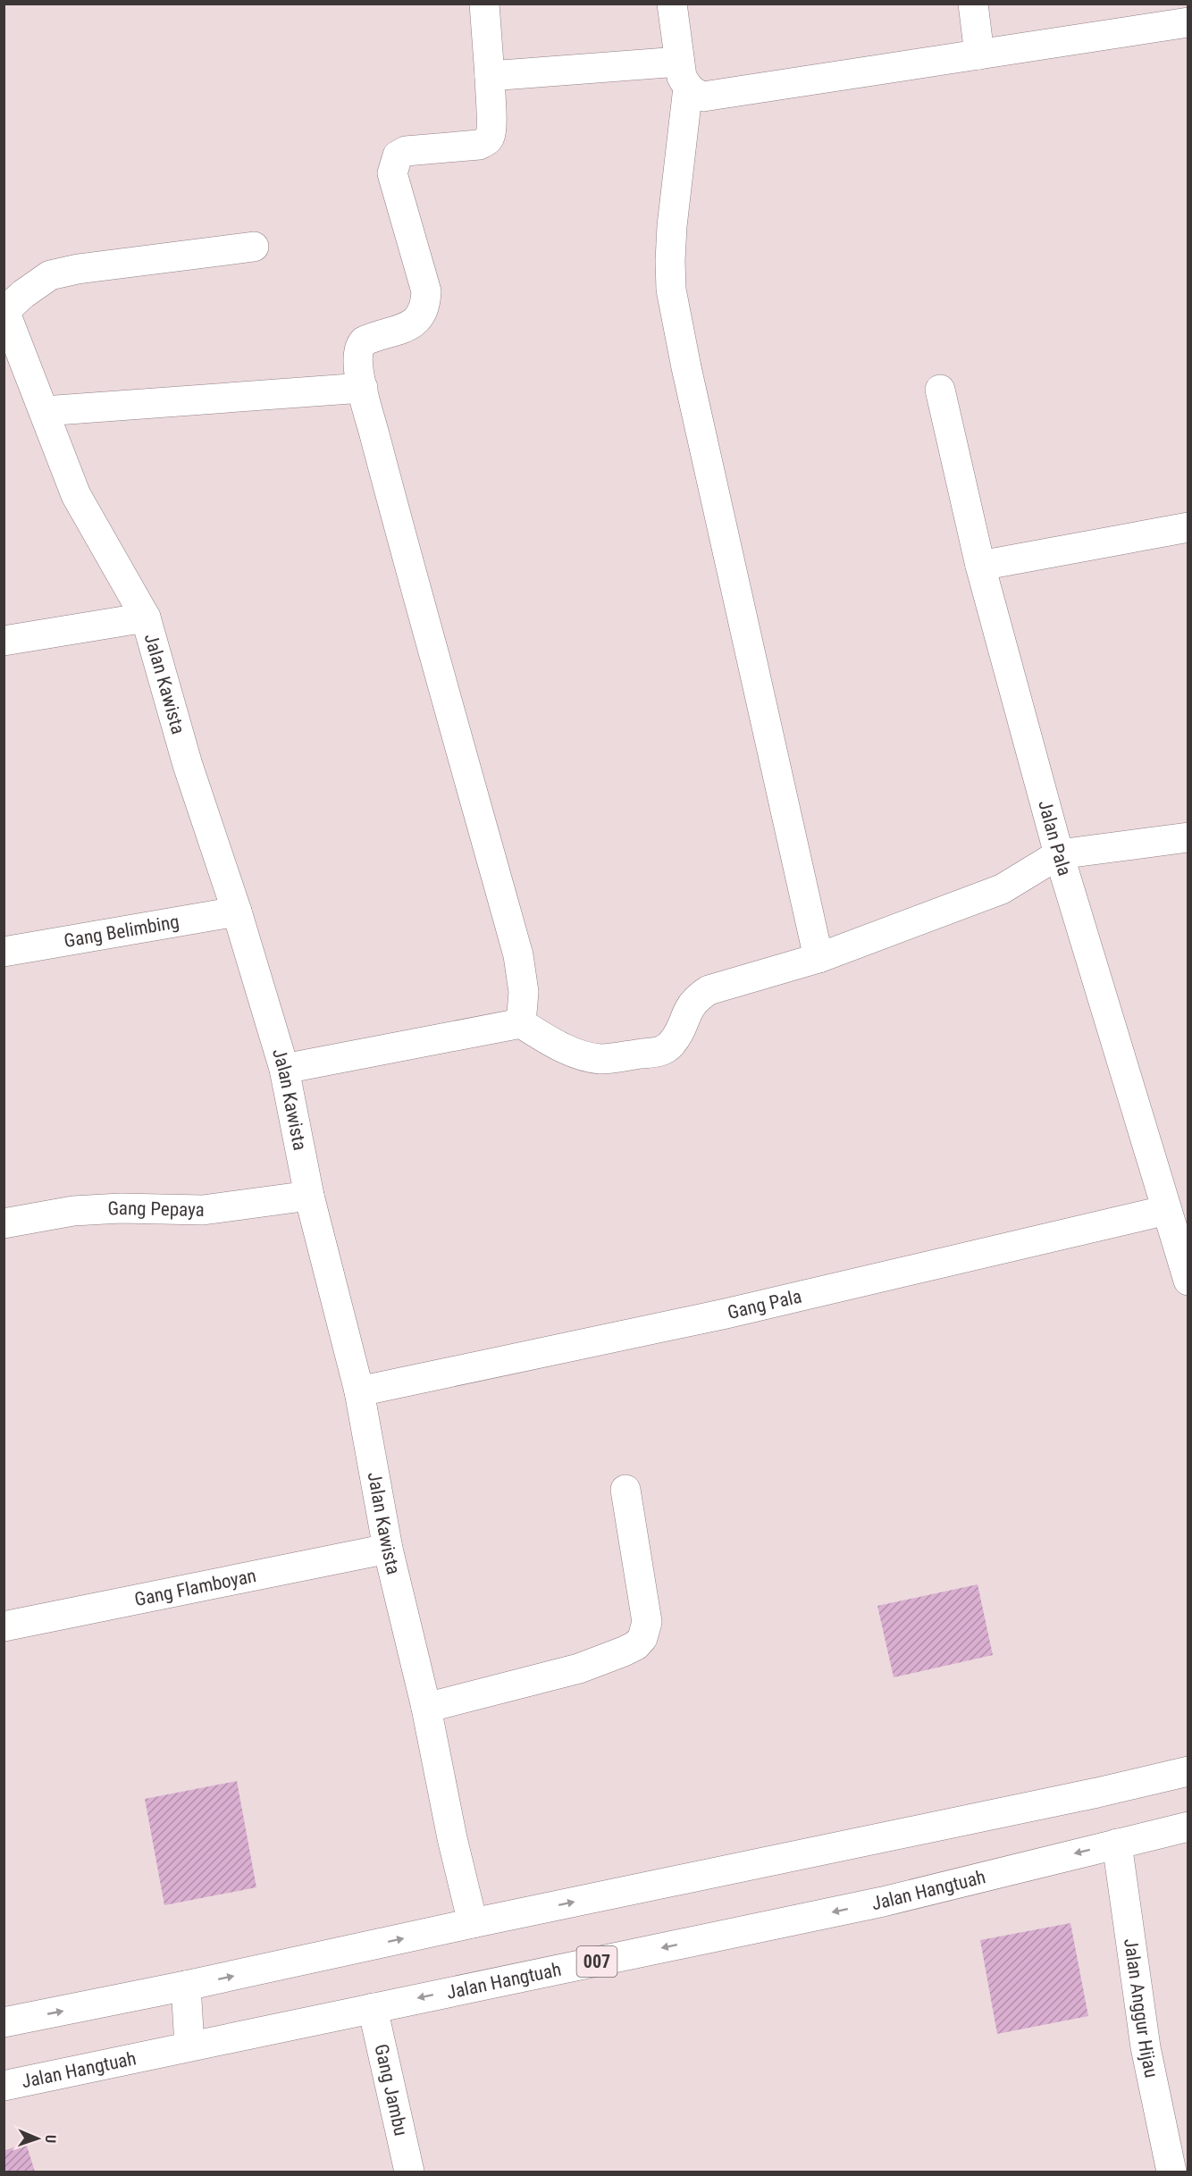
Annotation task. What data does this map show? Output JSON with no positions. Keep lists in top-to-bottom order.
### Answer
{
  "streets": {
    "main road": [
      "Jalan Kawista",
      "Jalan Pala",
      "Gang Belimbing",
      "Gang Pepaya",
      "Gang Pala",
      "Gang Flamboyan",
      "Jalan Hangtuah",
      "007",
      "Jalan Anggur Hijau",
      "Gang Jambu"
    ]
  },
  "crossings": [
    ["Jalan Kawista", "Gang Belimbing"],
    ["Jalan Kawista", "Gang Pepaya"],
    ["Jalan Kawista", "Gang Pala"],
    ["Jalan Kawista", "Gang Flamboyan"],
    ["Jalan Pala", "Gang Pala"],
    ["Jalan Hangtuah", "Jalan Anggur Hijau"],
    ["Jalan Hangtuah", "Gang Jambu"]
  ],
  "north": "right"
}
